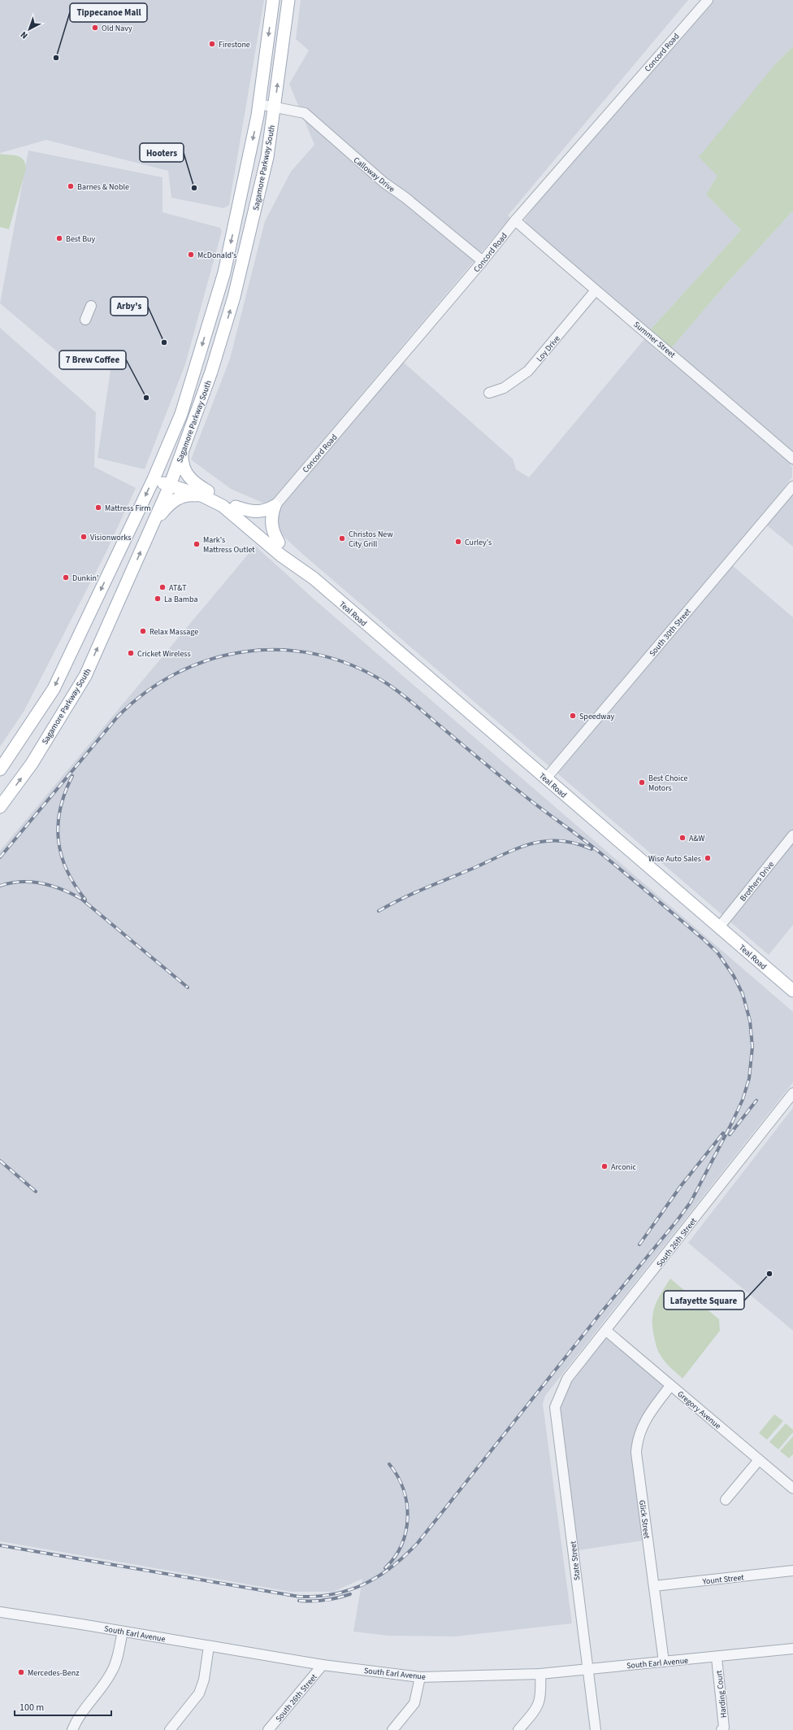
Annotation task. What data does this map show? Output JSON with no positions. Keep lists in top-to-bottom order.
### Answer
{
  "streets": {
    "main road": ["Sagamore Parkway South", "Teal Road"],
    "street": [
      "Concord Road",
      "Calloway Drive",
      "Summer Street",
      "Loy Drive",
      "South 30th Street",
      "Brothers Drive",
      "South 26th Street",
      "Gregory Avenue",
      "Glick Street",
      "State Street",
      "Yount Street",
      "South Earl Avenue",
      "Harding Court"
    ]
  },
  "crossings": [
    ["Concord Road", "Calloway Drive"],
    ["Concord Road", "Summer Street"],
    ["Sagamore Parkway South", "Calloway Drive"],
    ["Sagamore Parkway South", "Teal Road"],
    ["Summer Street", "Loy Drive"],
    ["Teal Road", "South 30th Street"],
    ["Teal Road", "Brothers Drive"],
    ["South 26th Street", "Gregory Avenue"],
    ["South 26th Street", "State Street"],
    ["South 26th Street", "South Earl Avenue"],
    ["Gregory Avenue", "Glick Street"],
    ["Glick Street", "Yount Street"],
    ["Glick Street", "South Earl Avenue"],
    ["State Street", "South Earl Avenue"],
    ["South Earl Avenue", "Harding Court"]
  ],
  "places": [
    "Old Navy",
    "Firestone",
    "Tippecanoe Mall",
    "Barnes & Noble",
    "Hooters",
    "Best Buy",
    "McDonald's",
    "Arby's",
    "7 Brew Coffee",
    "Mattress Firm",
    "Visionworks",
    "Christos New City Grill",
    "Curley's",
    "Mark's Mattress Outlet",
    "Dunkin'",
    "AT&T",
    "La Bamba",
    "Relax Massage",
    "Cricket Wireless",
    "Speedway",
    "Best Choice Motors",
    "A&W",
    "Wise Auto Sales",
    "Arconic",
    "Lafayette Square",
    "Mercedes-Benz"
  ],
  "scale_bar": "100 m",
  "north": "bottom left"
}
